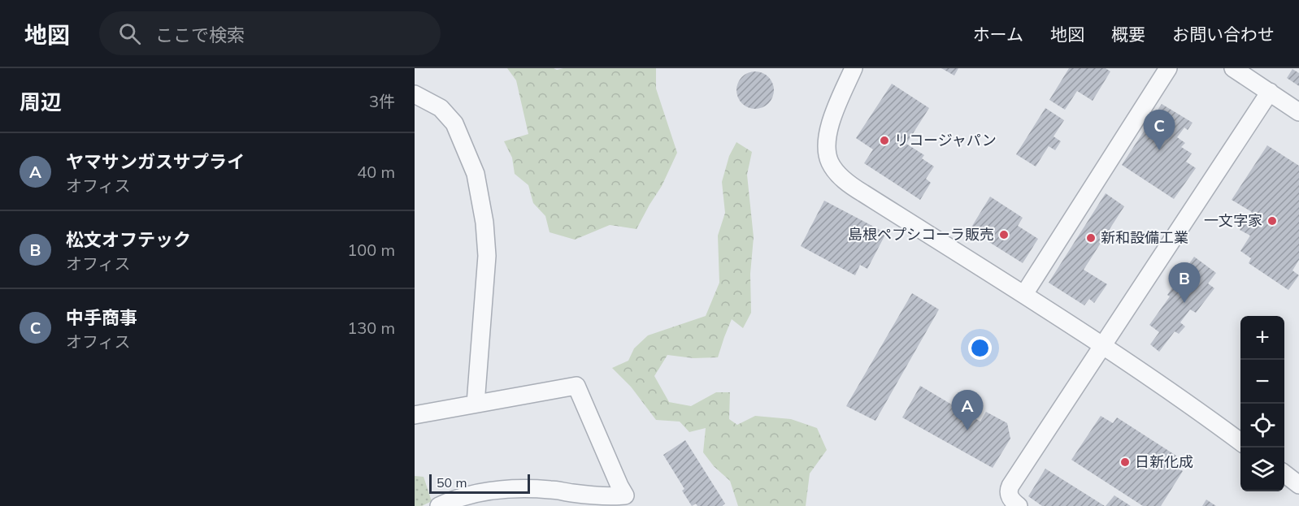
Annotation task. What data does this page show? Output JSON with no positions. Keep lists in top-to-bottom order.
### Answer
{
  "places": [
    "リコージャパン",
    "一文字家",
    "島根ペプシコーラ販売",
    "新和設備工業",
    "日新化成"
  ],
  "scale_bar": "50 m",
  "page": {
    "header": "地図",
    "search": "ここで検索",
    "nav": [
      "ホーム",
      "地図",
      "概要",
      "お問い合わせ"
    ],
    "heading": ["周辺", "3件"],
    "pins": ["C", "B", "A"],
    "list": [
      {
        "mark": "A",
        "name": "ヤマサンガスサプライ",
        "note": "オフィス",
        "value": "40 m"
      },
      {
        "mark": "B",
        "name": "松文オフテック",
        "note": "オフィス",
        "value": "100 m"
      },
      {
        "mark": "C",
        "name": "中手商事",
        "note": "オフィス",
        "value": "130 m"
      }
    ],
    "map_buttons": ["+", "−"],
    "scale": "50 m"
  }
}
